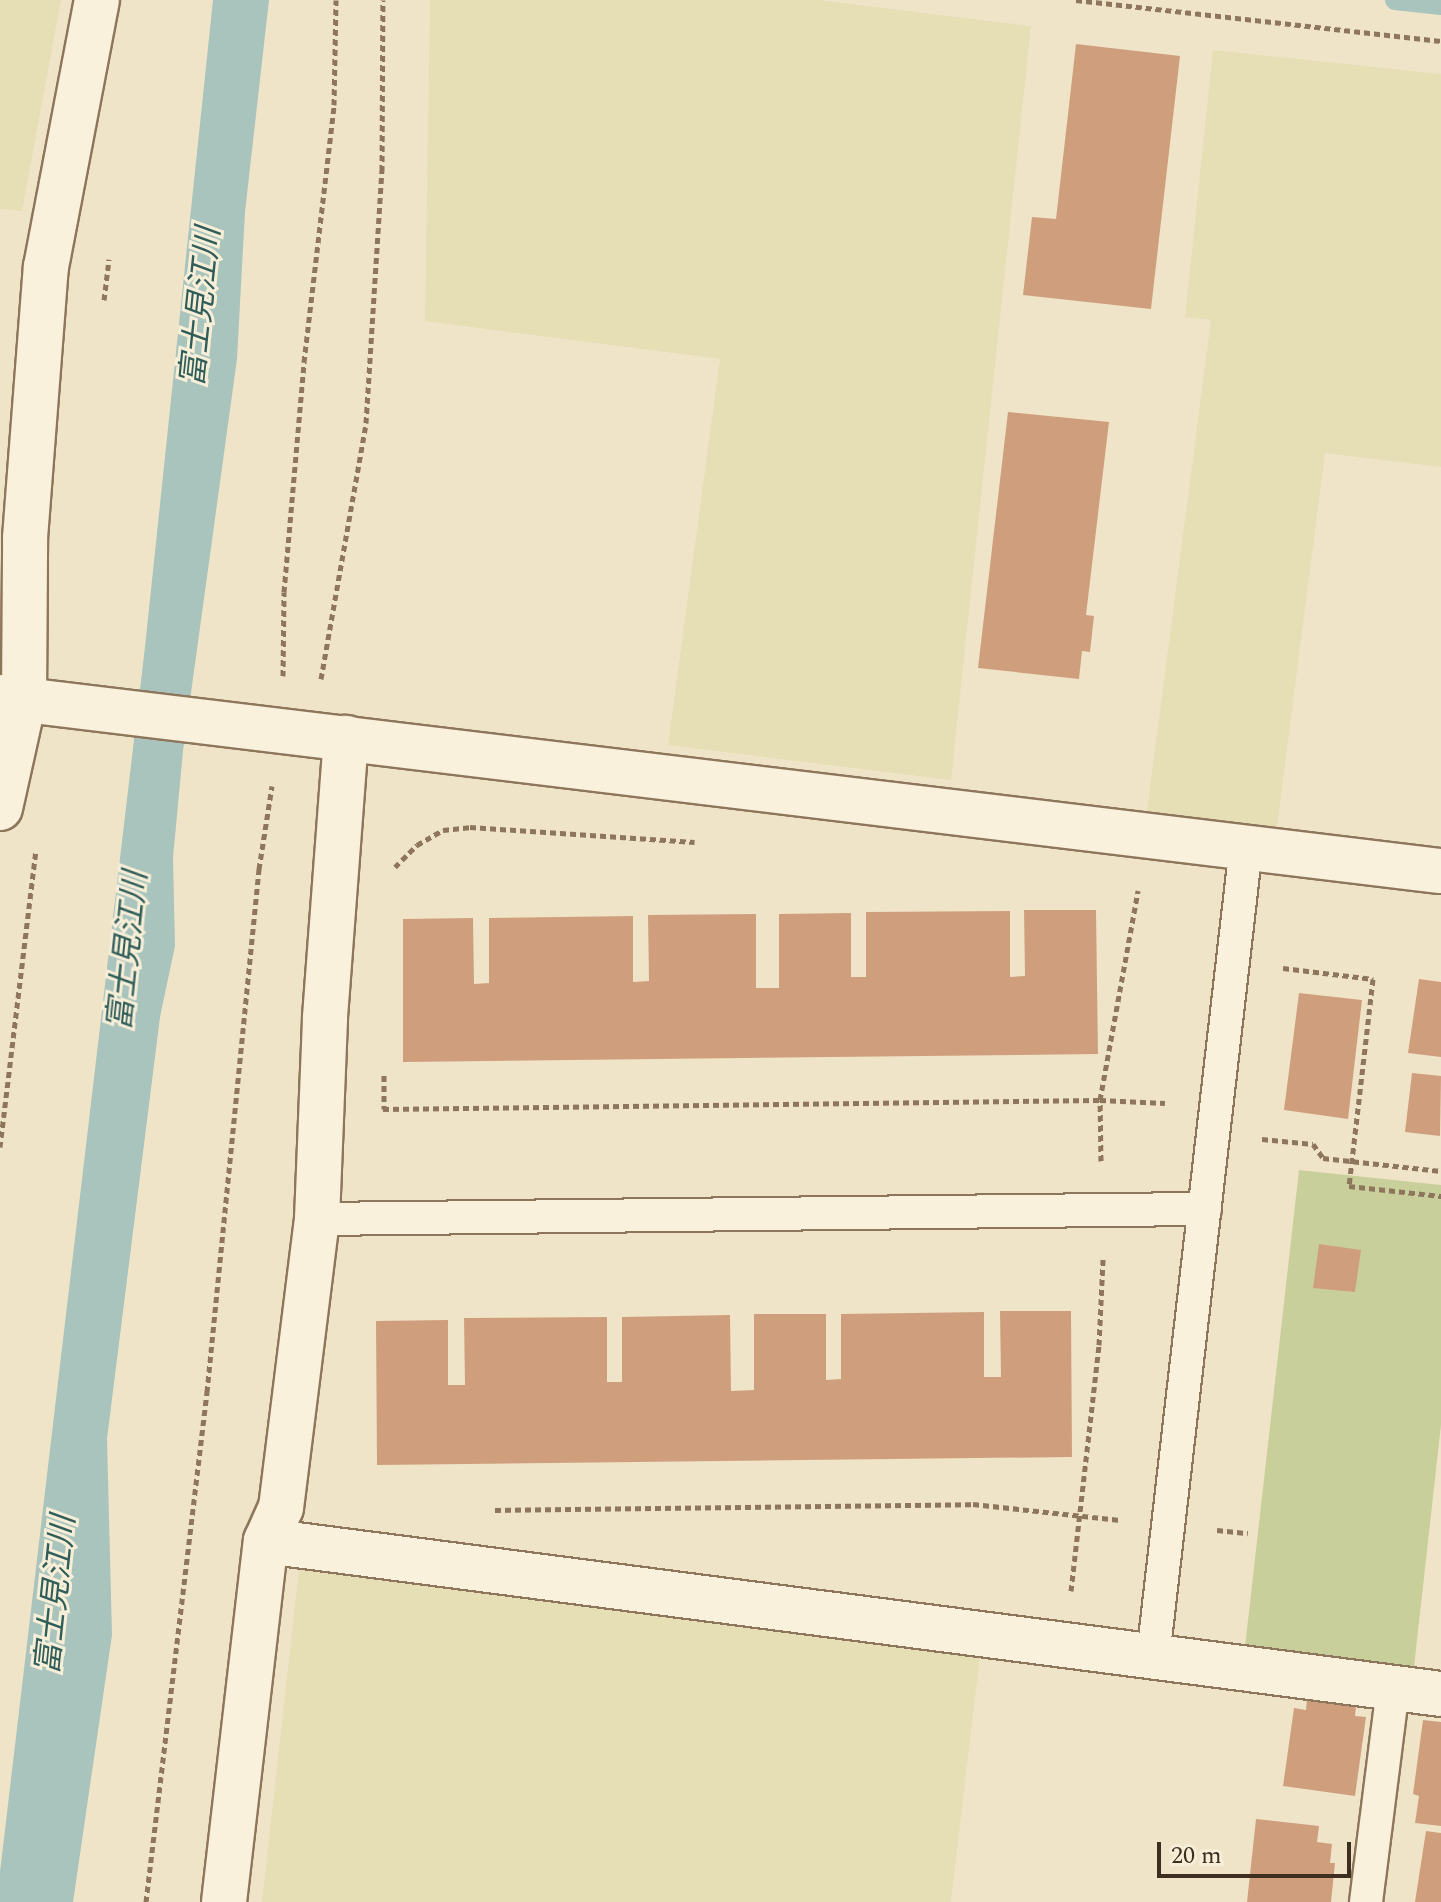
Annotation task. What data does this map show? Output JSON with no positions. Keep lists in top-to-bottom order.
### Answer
{
  "water": ["富士見江川"],
  "scale_bar": "20 m"
}
